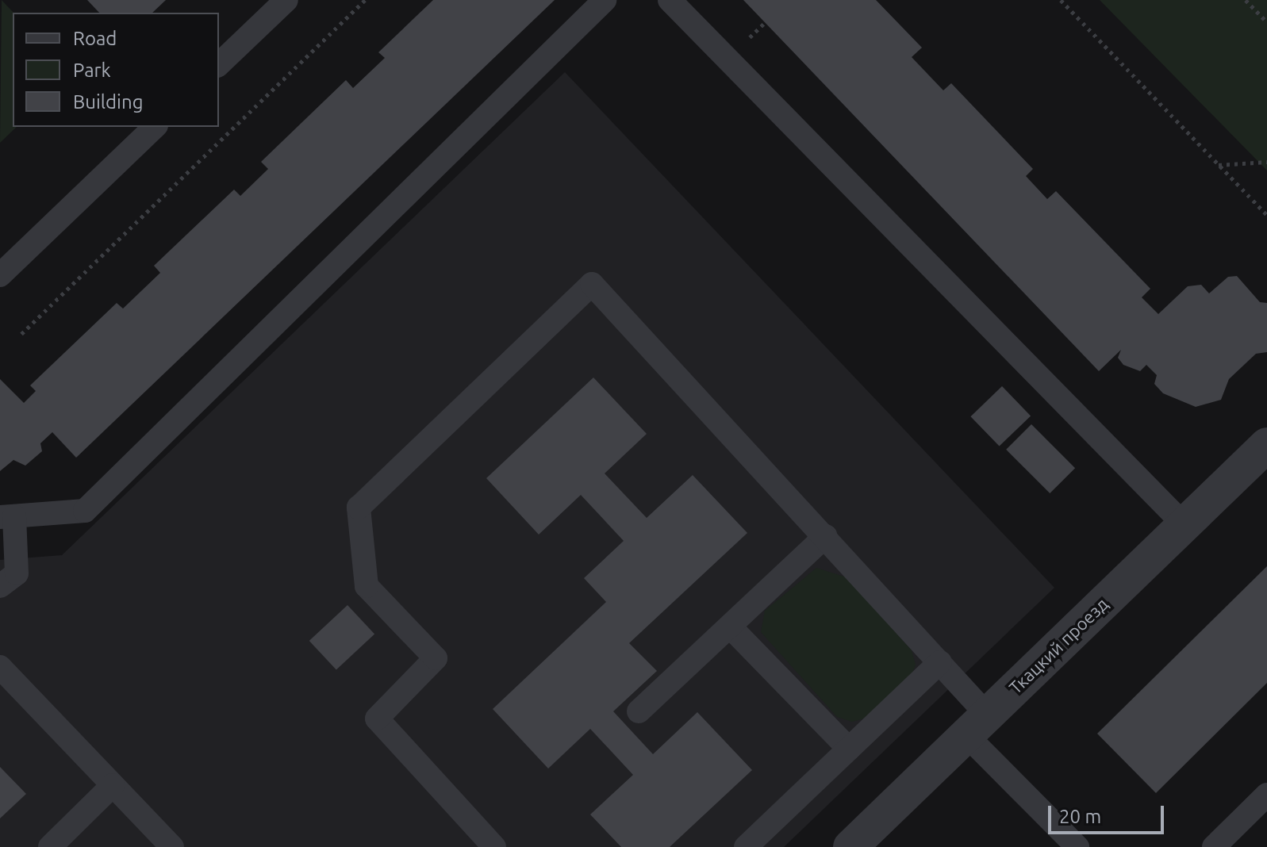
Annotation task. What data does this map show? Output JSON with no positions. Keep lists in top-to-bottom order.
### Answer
{
  "streets": {
    "street": ["Ткацкий проезд"]
  },
  "legend": ["Road", "Park", "Building"],
  "scale_bar": "20 m"
}
